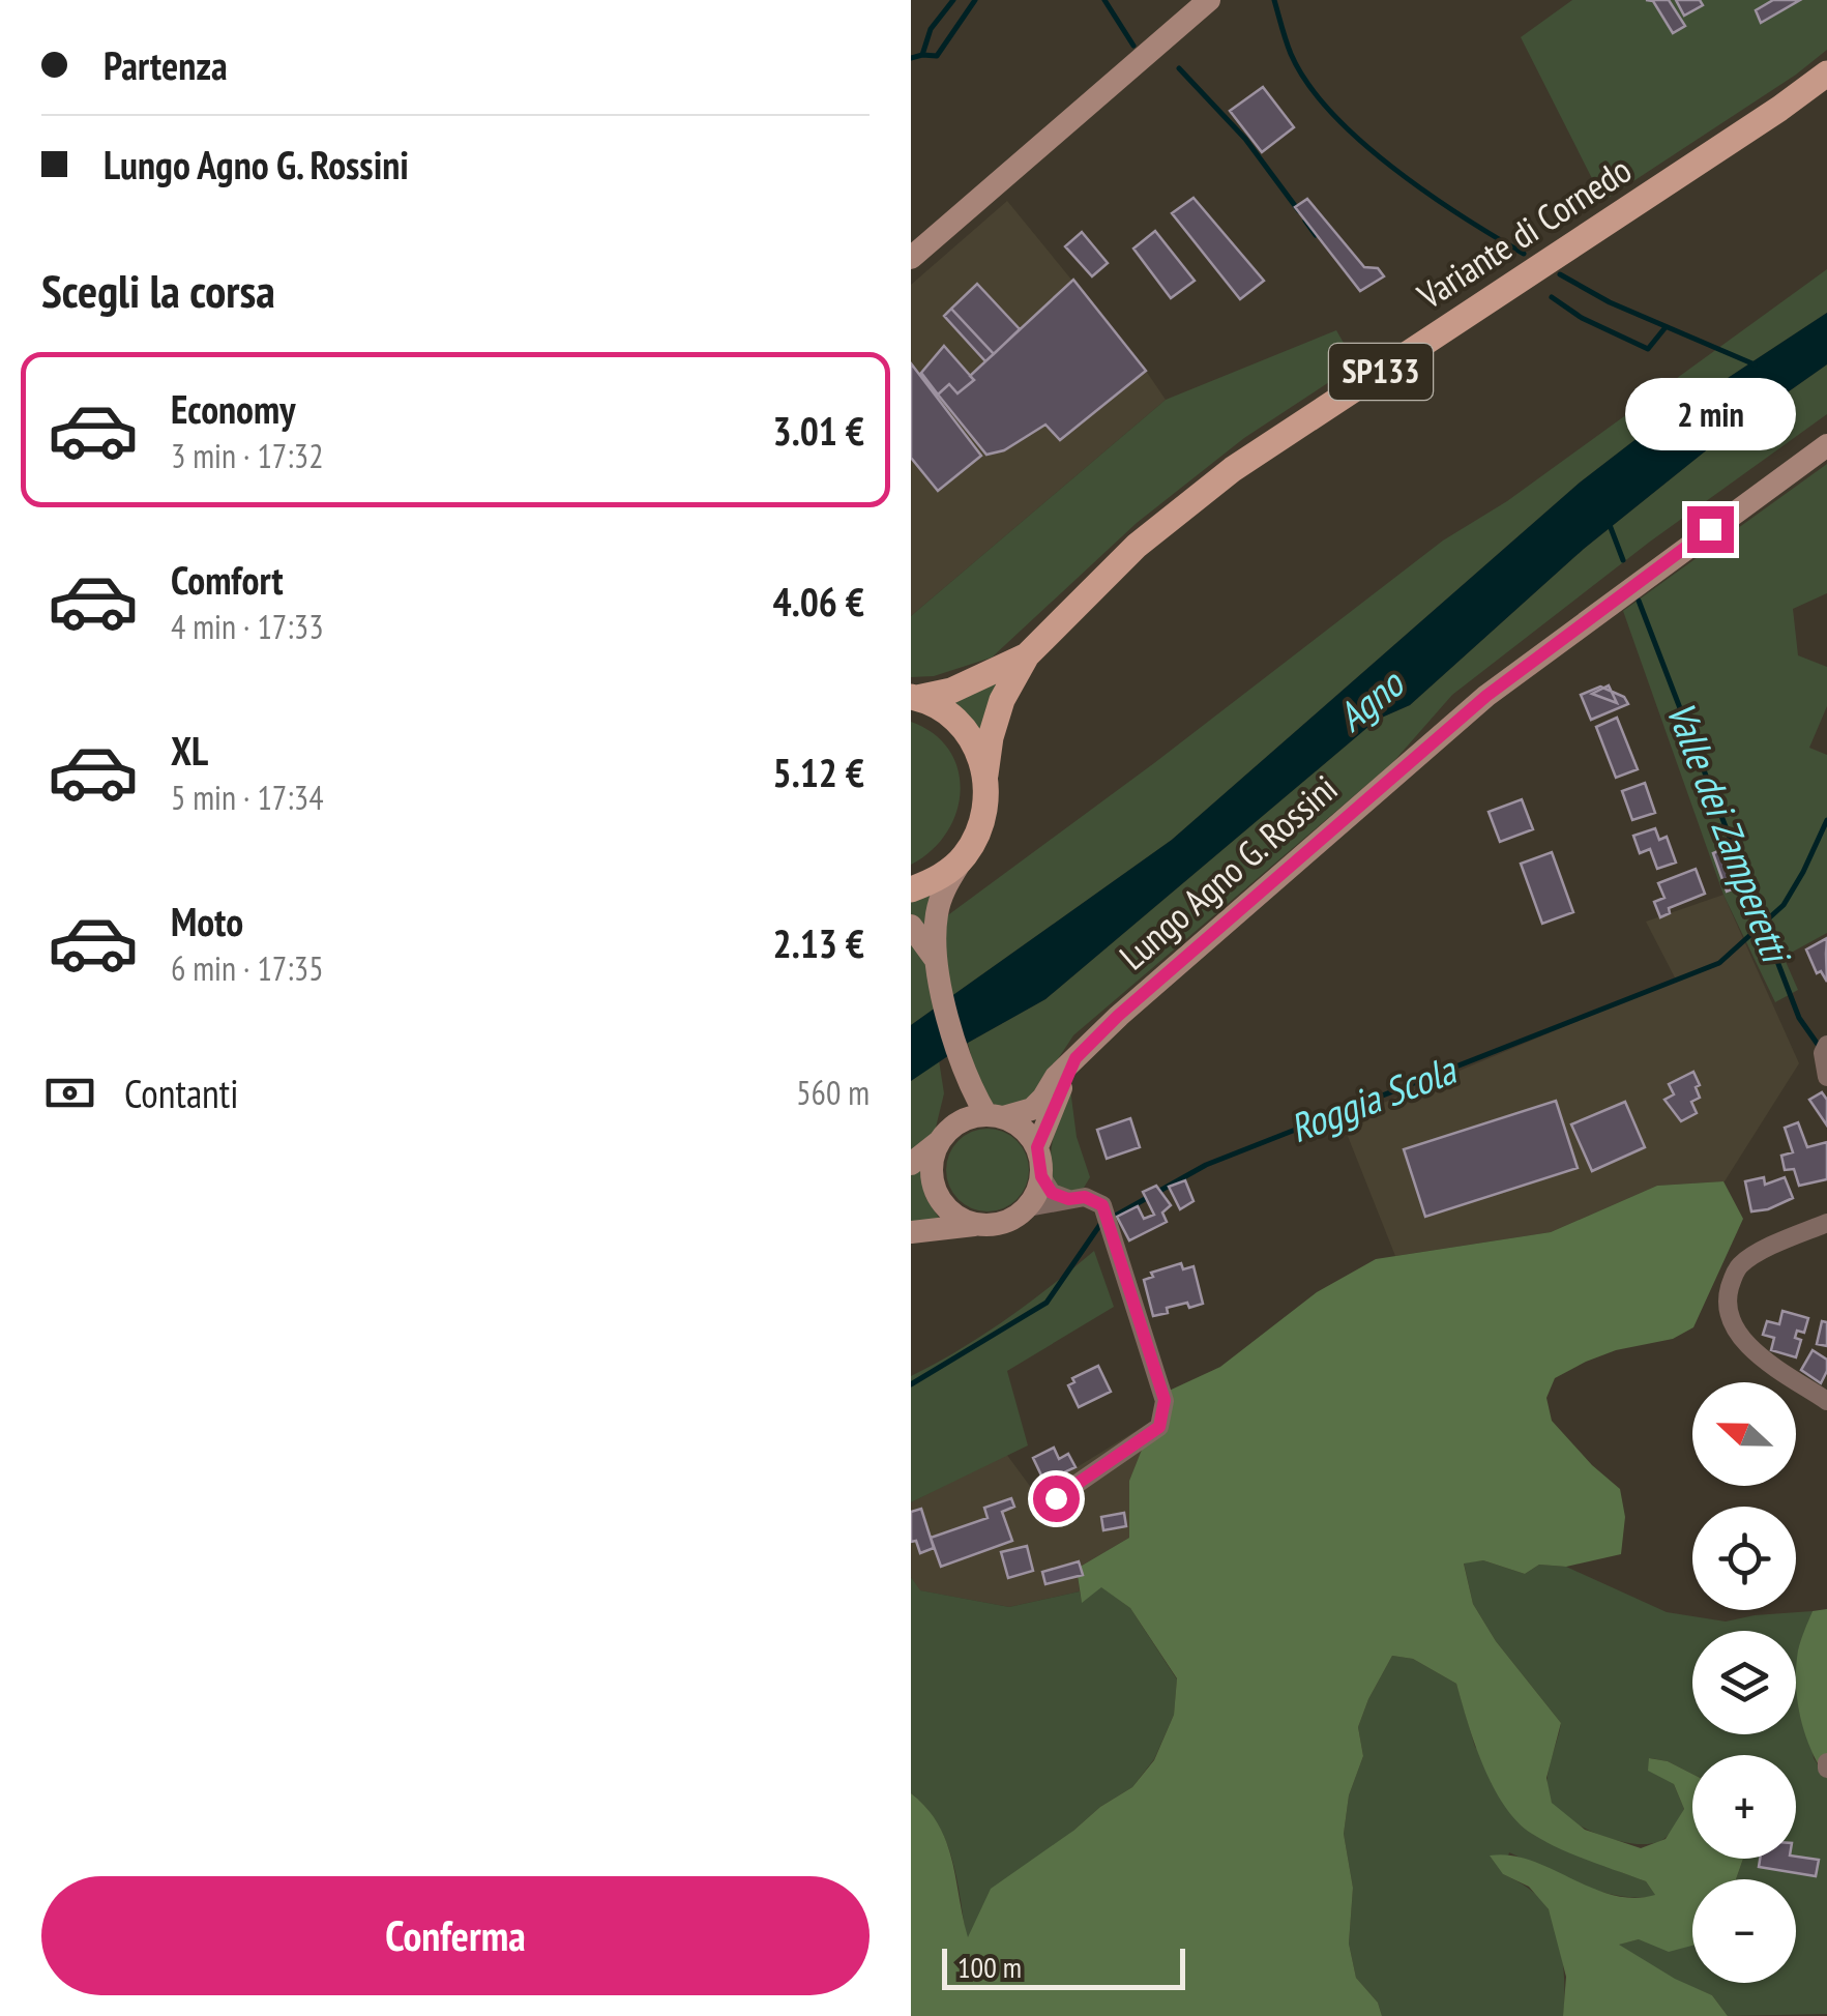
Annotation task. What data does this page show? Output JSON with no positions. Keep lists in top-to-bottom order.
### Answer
{
  "streets": {
    "main road": ["Variante di Cornedo", "SP133", "Lungo Agno G. Rossini"]
  },
  "crossings": [
    ["Variante di Cornedo", "SP133"]
  ],
  "water": ["Agno", "Valle dei Zamperetti", "Roggia Scola"],
  "scale_bar": "100 m",
  "north": "left",
  "page": {
    "banner": ["Partenza", "Lungo Agno G. Rossini"],
    "heading": "Scegli la corsa",
    "list": [
      {
        "name": "Economy",
        "note": "3 min · 17:32",
        "value": "3.01 €"
      },
      {
        "name": "Comfort",
        "note": "4 min · 17:33",
        "value": "4.06 €"
      },
      {
        "name": "XL",
        "note": "5 min · 17:34",
        "value": "5.12 €"
      },
      {
        "name": "Moto",
        "note": "6 min · 17:35",
        "value": "2.13 €"
      }
    ],
    "bubble": "2 min",
    "pay": ["Contanti", "560 m"],
    "map_buttons": ["+", "−"],
    "buttons": "Conferma",
    "scale": "100 m"
  }
}
